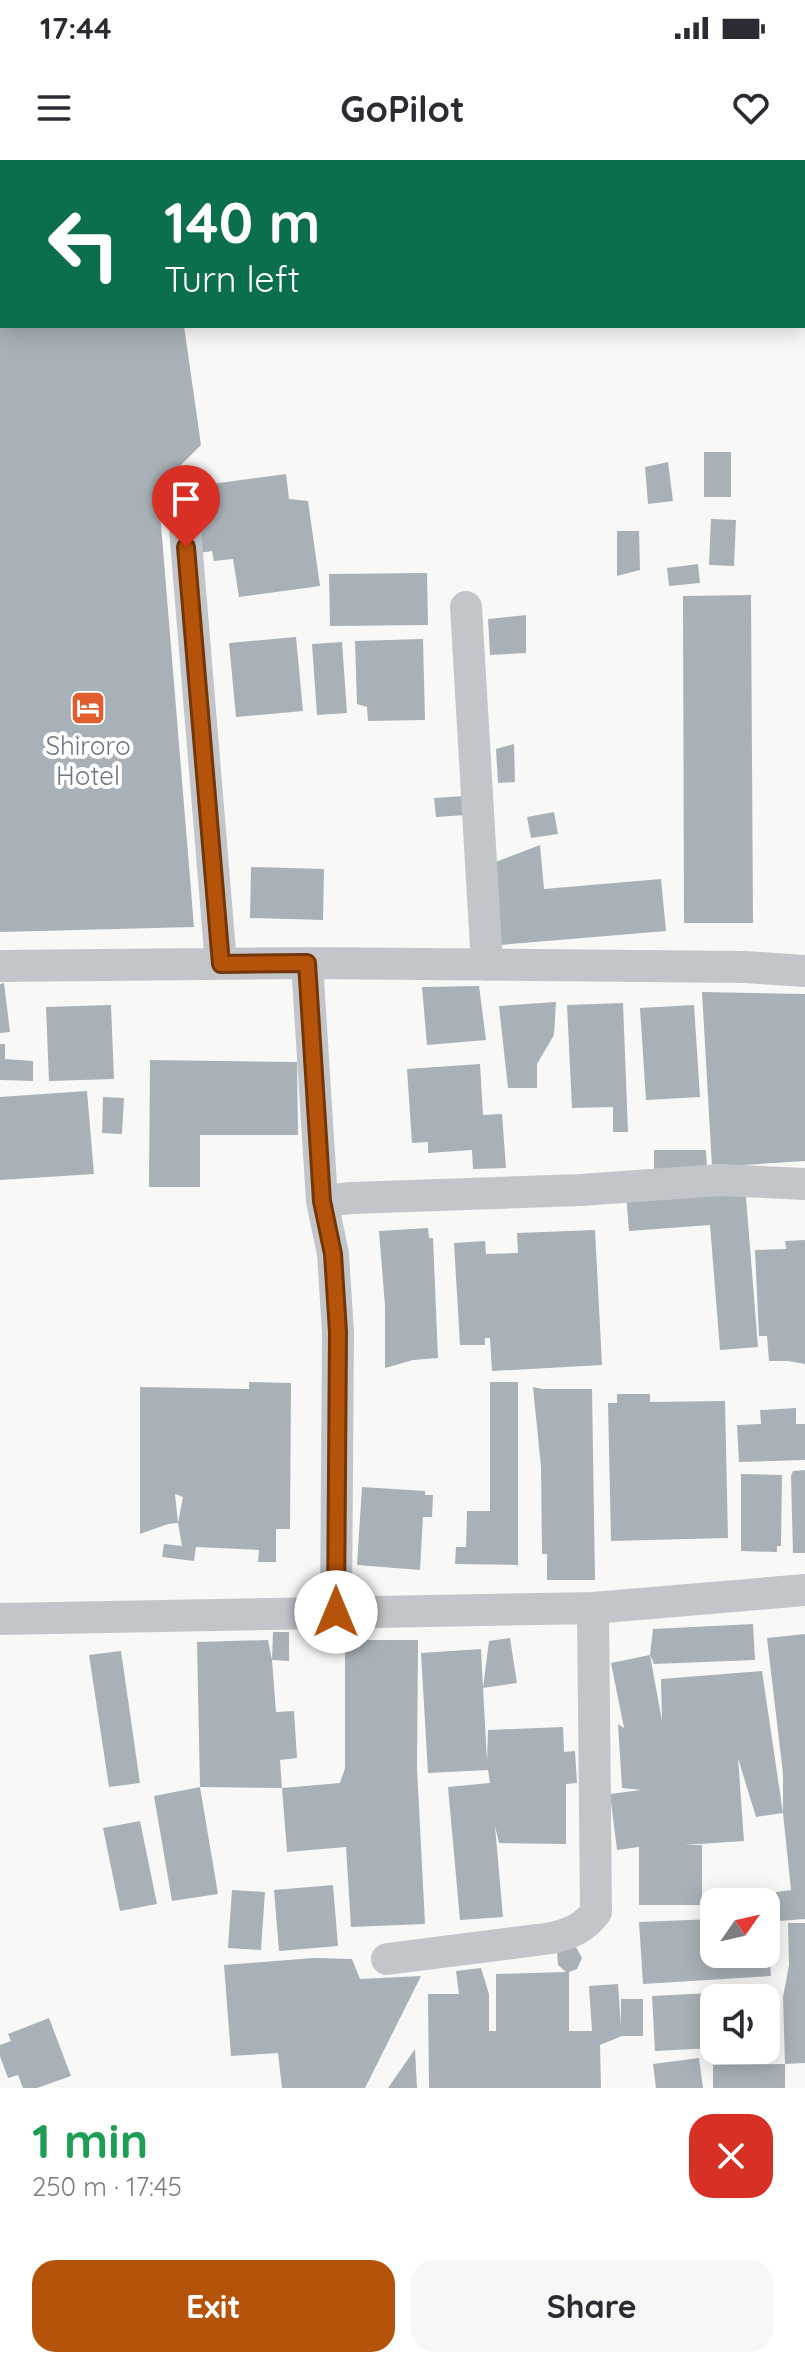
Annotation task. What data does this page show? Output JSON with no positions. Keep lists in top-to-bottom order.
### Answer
{
  "places": {
    "hotel": ["Shiroro Hotel"]
  },
  "north": "top right",
  "page": {
    "status": "17:44",
    "header": "GoPilot",
    "turn": ["140 m", "Turn left"],
    "heading": ["1 min", "250 m · 17:45"],
    "buttons": ["Exit", "Share"]
  }
}
